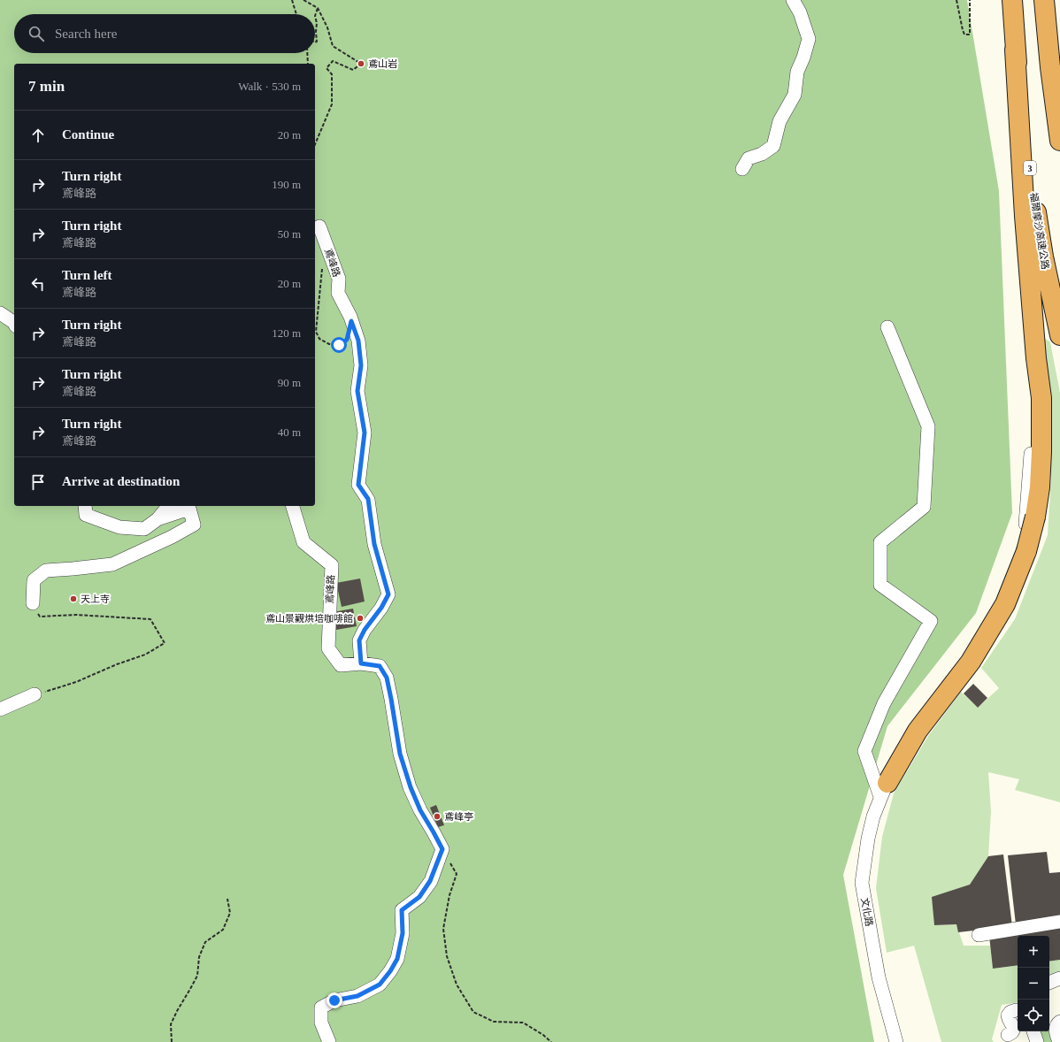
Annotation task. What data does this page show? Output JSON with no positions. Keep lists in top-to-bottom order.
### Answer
{
  "streets": {
    "highway": ["3", "福爾摩沙高速公路"],
    "street": ["鳶峰路", "文化路"]
  },
  "places": [
    "鳶山岩",
    "天上寺",
    "鳶山景觀烘培咖啡館",
    "鳶峰亭"
  ],
  "page": {
    "search": "Search here",
    "heading": ["7 min", "Walk · 530 m"],
    "list": [
      ["Continue", "20 m"],
      ["Turn right", "鳶峰路", "190 m"],
      ["Turn right", "鳶峰路", "50 m"],
      ["Turn left", "鳶峰路", "20 m"],
      ["Turn right", "鳶峰路", "120 m"],
      ["Turn right", "鳶峰路", "90 m"],
      ["Turn right", "鳶峰路", "40 m"],
      "Arrive at destination"
    ],
    "map_buttons": ["+", "−"]
  }
}
